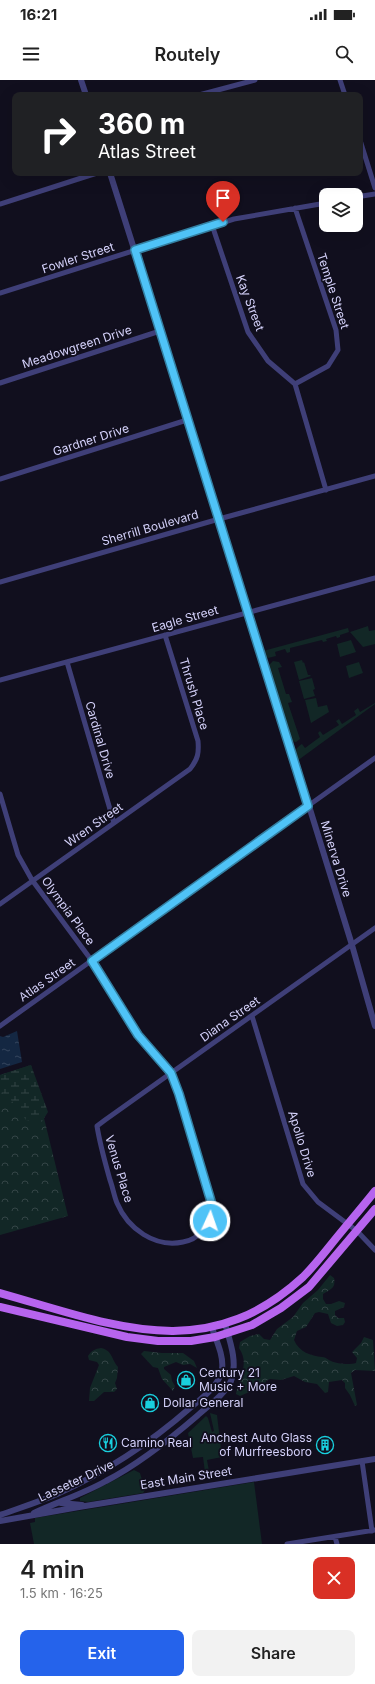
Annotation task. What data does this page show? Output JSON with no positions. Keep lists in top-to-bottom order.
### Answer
{
  "streets": {
    "street": [
      "Fowler Street",
      "Temple Street",
      "Kay Street",
      "Meadowgreen Drive",
      "Gardner Drive",
      "Sherrill Boulevard",
      "Eagle Street",
      "Thrush Place",
      "Cardinal Drive",
      "Wren Street",
      "Minerva Drive",
      "Olympia Place",
      "Atlas Street",
      "Diana Street",
      "Apollo Drive",
      "Venus Place",
      "East Main Street",
      "Lasseter Drive"
    ]
  },
  "crossings": [
    ["Fowler Street", "Temple Street"],
    ["Fowler Street", "Kay Street"],
    ["Fowler Street", "Minerva Drive"],
    ["Temple Street", "Kay Street"],
    ["Meadowgreen Drive", "Minerva Drive"],
    ["Gardner Drive", "Minerva Drive"],
    ["Sherrill Boulevard", "Minerva Drive"],
    ["Eagle Street", "Thrush Place"],
    ["Eagle Street", "Cardinal Drive"],
    ["Eagle Street", "Minerva Drive"],
    ["Thrush Place", "Wren Street"],
    ["Cardinal Drive", "Wren Street"],
    ["Wren Street", "Olympia Place"],
    ["Minerva Drive", "Atlas Street"],
    ["Minerva Drive", "Diana Street"],
    ["Olympia Place", "Atlas Street"],
    ["Olympia Place", "Diana Street"],
    ["Olympia Place", "Venus Place"],
    ["Diana Street", "Apollo Drive"],
    ["Diana Street", "Venus Place"],
    ["East Main Street", "Lasseter Drive"]
  ],
  "places": {
    "shop": ["Century 21 Music + More", "Dollar General"],
    "restaurant": ["Camino Real"],
    "building": ["Anchest Auto Glass of Murfreesboro"]
  },
  "page": {
    "status": "16:21",
    "header": "Routely",
    "turn": ["360 m", "Atlas Street"],
    "heading": ["4 min", "1.5 km · 16:25"],
    "buttons": ["Exit", "Share"]
  }
}
